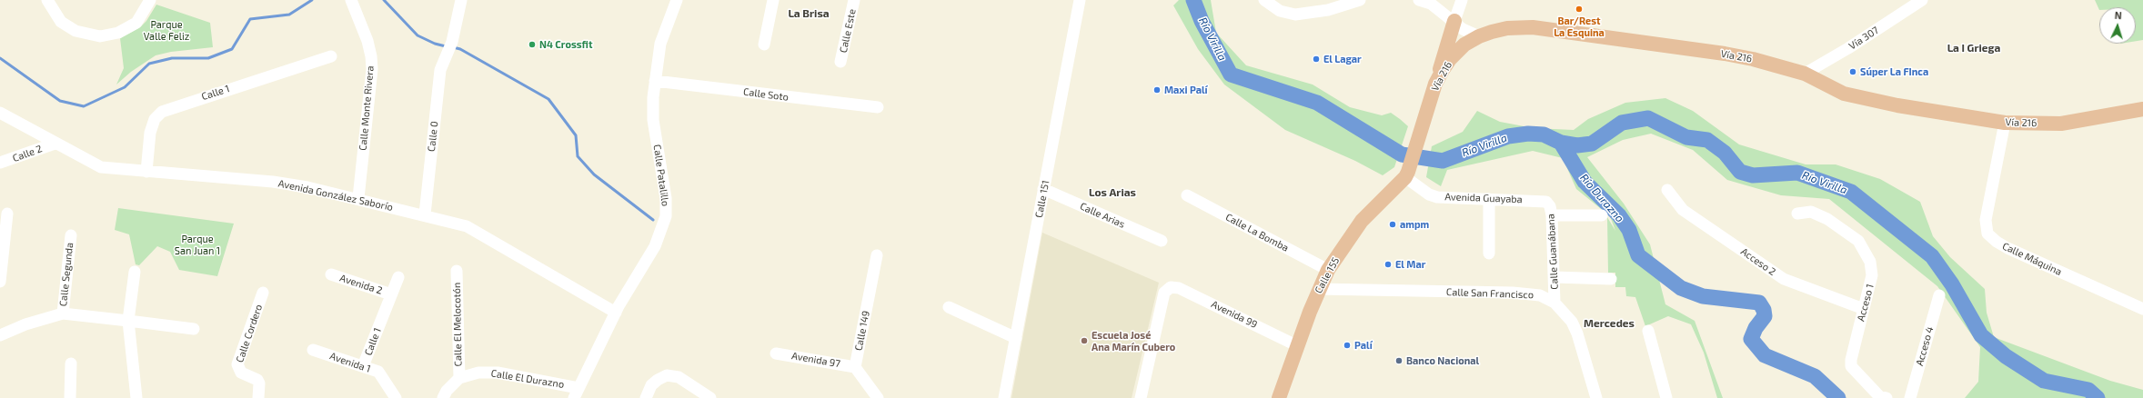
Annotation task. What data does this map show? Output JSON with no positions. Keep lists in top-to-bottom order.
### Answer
{
  "streets": {
    "main road": ["Vía 216", "Calle 155"],
    "street": [
      "Calle Este",
      "Vía 307",
      "Calle 1",
      "Calle Soto",
      "Calle Monte Rivera",
      "Calle 0",
      "Calle 2",
      "Calle Patalillo",
      "Avenida González Saborío",
      "Avenida Guayaba",
      "Calle 151",
      "Calle Arias",
      "Calle La Bomba",
      "Calle Guanábana",
      "Calle Máquina",
      "Acceso 2",
      "Calle Segunda",
      "Avenida 2",
      "Calle San Francisco",
      "Acceso 1",
      "Avenida 99",
      "Calle El Melocotón",
      "Calle 149",
      "Calle Cordero",
      "Acceso 4",
      "Avenida 97",
      "Avenida 1",
      "Calle El Durazno"
    ]
  },
  "crossings": [
    ["Vía 307", "Vía 216"],
    ["Vía 216", "Avenida Guayaba"],
    ["Vía 216", "Calle Máquina"],
    ["Vía 216", "Calle 155"],
    ["Calle 1", "Avenida González Saborío"],
    ["Calle 1", "Avenida 2"],
    ["Calle 1", "Avenida 1"],
    ["Calle Soto", "Calle Patalillo"],
    ["Calle Monte Rivera", "Avenida González Saborío"],
    ["Calle 0", "Avenida González Saborío"],
    ["Calle 2", "Avenida González Saborío"],
    ["Calle Patalillo", "Avenida González Saborío"],
    ["Calle Patalillo", "Calle El Durazno"],
    ["Avenida Guayaba", "Calle Guanábana"],
    ["Avenida Guayaba", "Calle 155"],
    ["Calle 151", "Calle Arias"],
    ["Calle La Bomba", "Calle 155"],
    ["Calle Guanábana", "Calle San Francisco"],
    ["Acceso 2", "Acceso 1"],
    ["Calle 155", "Calle San Francisco"],
    ["Calle 155", "Avenida 99"],
    ["Calle El Melocotón", "Calle El Durazno"],
    ["Calle 149", "Avenida 97"]
  ],
  "districts": [
    "La Brisa",
    "La I Griega",
    "Los Arias",
    "Mercedes"
  ],
  "water": ["Río Virilla", "Río Durazno"],
  "parks": ["Parque Valle Feliz", "Parque San Juan 1"],
  "places": [
    "Bar/Rest La Esquina",
    "N4 Crossfit",
    "El Lagar",
    "Súper La FInca",
    "Maxi Palí",
    "ampm",
    "El Mar",
    "Escuela José Ana Marín Cubero",
    "Palí",
    "Banco Nacional"
  ],
  "north": "top"
}
